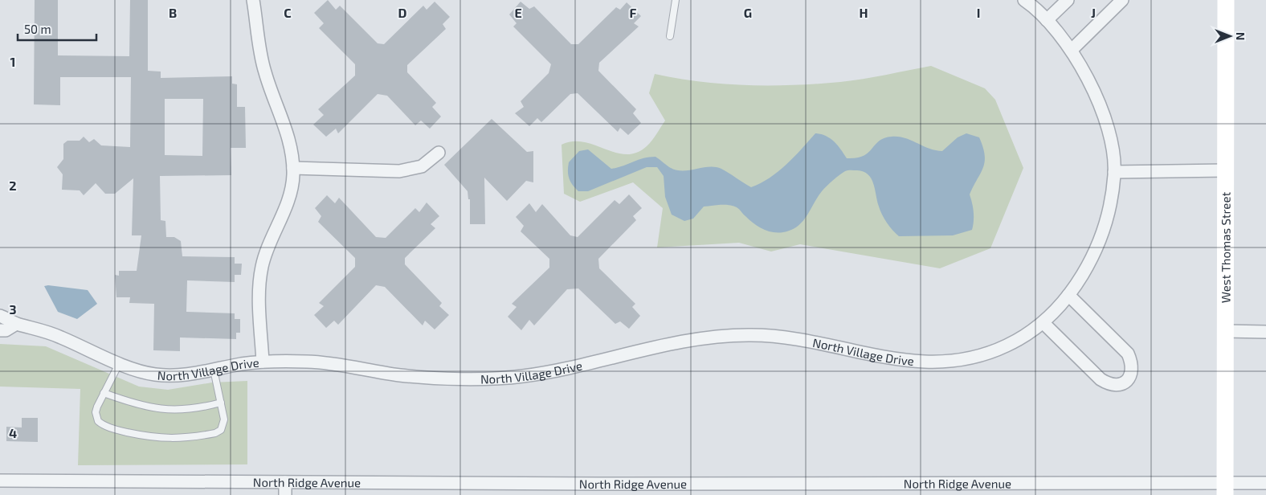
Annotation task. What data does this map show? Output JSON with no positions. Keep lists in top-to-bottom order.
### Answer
{
  "streets": {
    "street": ["West Thomas Street", "North Village Drive", "North Ridge Avenue"]
  },
  "crossings": [
    ["West Thomas Street", "North Ridge Avenue"]
  ],
  "scale_bar": "50 m",
  "north": "right",
  "grid": {
    "columns": [
      "B",
      "C",
      "D",
      "E",
      "F",
      "G",
      "H",
      "I",
      "J"
    ],
    "rows": [
      "1",
      "2",
      "3",
      "4"
    ]
  }
}
